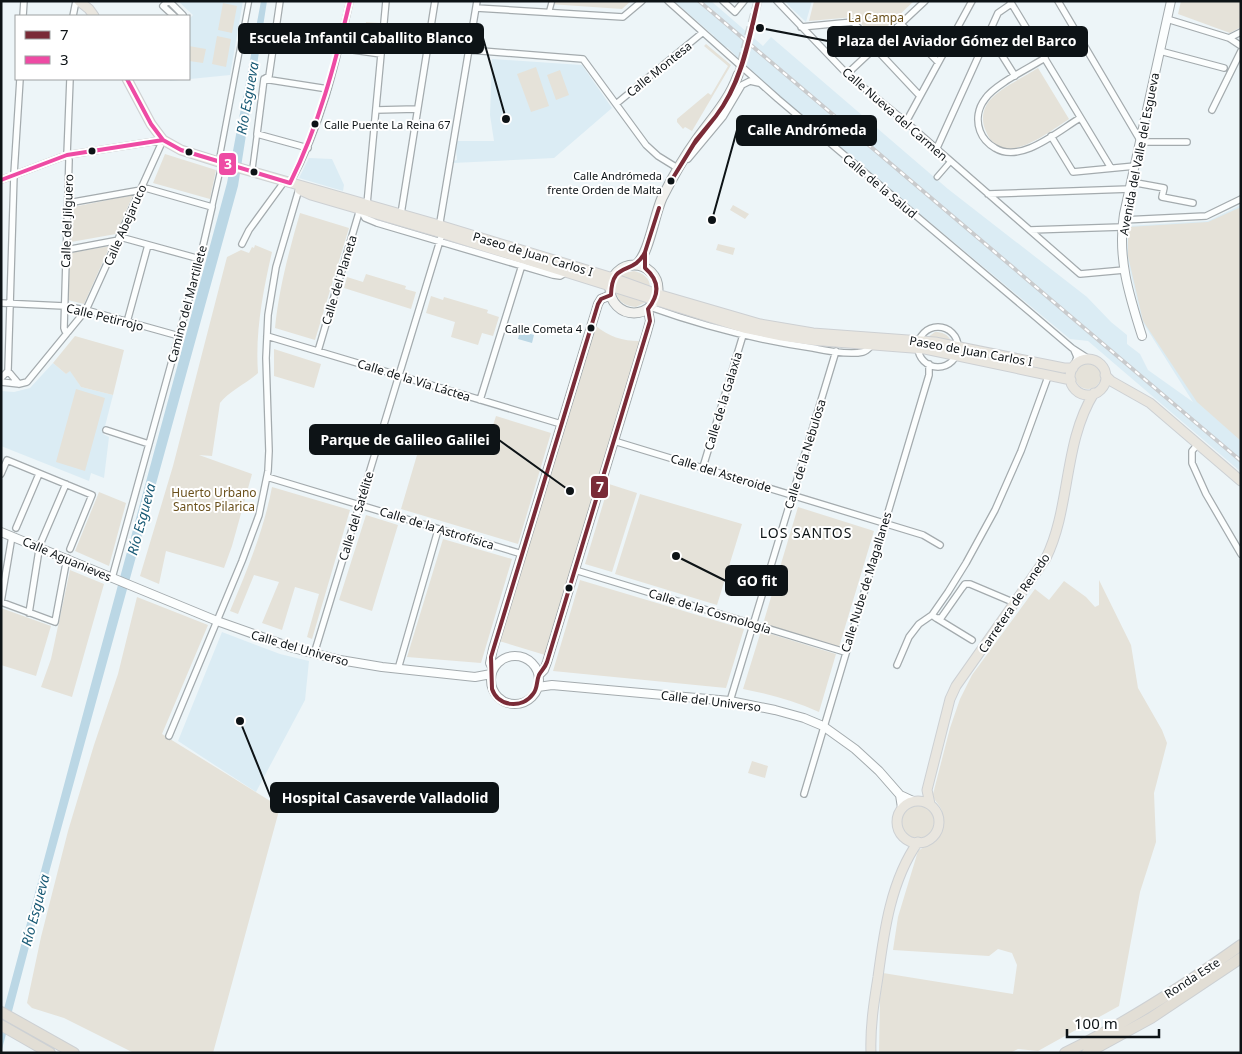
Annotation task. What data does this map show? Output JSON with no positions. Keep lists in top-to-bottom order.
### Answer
{
  "streets": {
    "highway": ["Ronda Este"],
    "main road": ["Paseo de Juan Carlos I", "Carretera de Renedo"],
    "street": [
      "Calle Montesa",
      "Calle Nueva del Carmen",
      "Avenida del Valle del Esgueva",
      "Calle de la Salud",
      "Calle del Jilguero",
      "Calle Abejaruco",
      "Calle del Planeta",
      "Camino del Martillete",
      "Calle Petirrojo",
      "Calle de la Vía Láctea",
      "Calle de la Galaxia",
      "Calle de la Nebulosa",
      "Calle del Asteroide",
      "Calle del Satélite",
      "Calle de la Astrofísica",
      "Calle Aguanieves",
      "Calle Nube de Magallanes",
      "Calle de la Cosmología",
      "Calle del Universo"
    ]
  },
  "crossings": [
    ["Calle Montesa", "Calle de la Salud"],
    ["Calle Nueva del Carmen", "Avenida del Valle del Esgueva"],
    ["Calle de la Salud", "Paseo de Juan Carlos I"],
    ["Calle de la Salud", "Carretera de Renedo"],
    ["Calle del Jilguero", "Calle Abejaruco"],
    ["Calle del Jilguero", "Calle Petirrojo"],
    ["Calle Abejaruco", "Paseo de Juan Carlos I"],
    ["Calle Abejaruco", "Calle Petirrojo"],
    ["Paseo de Juan Carlos I", "Calle del Planeta"],
    ["Paseo de Juan Carlos I", "Camino del Martillete"],
    ["Paseo de Juan Carlos I", "Calle de la Galaxia"],
    ["Paseo de Juan Carlos I", "Calle de la Nebulosa"],
    ["Paseo de Juan Carlos I", "Calle del Satélite"],
    ["Paseo de Juan Carlos I", "Carretera de Renedo"],
    ["Calle del Planeta", "Calle de la Vía Láctea"],
    ["Camino del Martillete", "Calle Petirrojo"],
    ["Camino del Martillete", "Calle Aguanieves"],
    ["Calle de la Vía Láctea", "Calle del Satélite"],
    ["Calle de la Galaxia", "Calle del Asteroide"],
    ["Calle de la Nebulosa", "Calle del Asteroide"],
    ["Calle de la Nebulosa", "Calle de la Cosmología"],
    ["Calle de la Nebulosa", "Calle del Universo"],
    ["Calle del Asteroide", "Calle Nube de Magallanes"],
    ["Calle del Satélite", "Calle de la Astrofísica"],
    ["Calle del Satélite", "Calle del Universo"],
    ["Calle Aguanieves", "Calle del Universo"],
    ["Calle Nube de Magallanes", "Calle de la Cosmología"],
    ["Calle Nube de Magallanes", "Calle del Universo"],
    ["Carretera de Renedo", "Calle del Universo"]
  ],
  "districts": ["LOS SANTOS"],
  "water": ["Río Esgueva"],
  "parks": ["La Campa", "Huerto Urbano Santos Pilarica"],
  "places": [
    "Plaza del Aviador Gómez del Barco",
    "Escuela Infantil Caballito Blanco",
    "Calle Puente La Reina 67",
    "Calle Andrómeda frente Orden de Malta",
    "Calle Andrómeda",
    "Calle Cometa 4",
    "Parque de Galileo Galilei",
    "GO fit",
    "Hospital Casaverde Valladolid"
  ],
  "lines": ["transit line 7", "transit line 3"],
  "legend": ["7", "3"],
  "scale_bar": "100 m"
}
